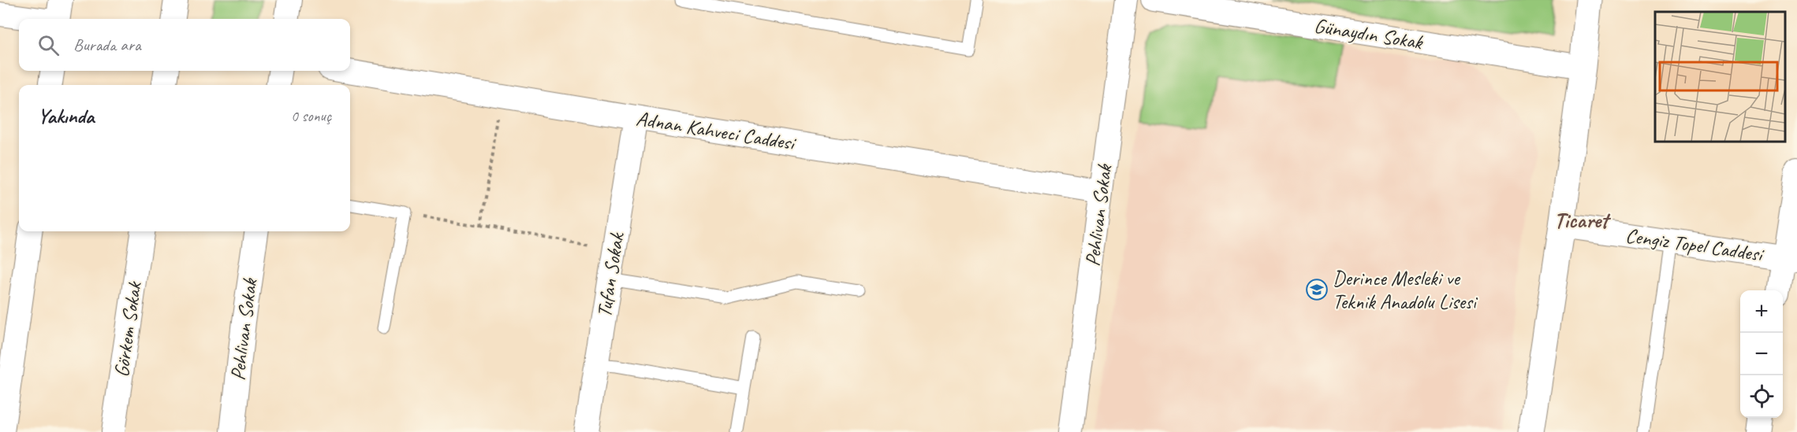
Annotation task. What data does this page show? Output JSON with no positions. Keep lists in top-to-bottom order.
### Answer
{
  "streets": {
    "street": [
      "Günaydın Sokak",
      "Adnan Kahveci Caddesi",
      "Pehlivan Sokak",
      "Cengiz Topel Caddesi",
      "Tufan Sokak",
      "Görkem Sokak"
    ]
  },
  "crossings": [
    ["Adnan Kahveci Caddesi", "Pehlivan Sokak"],
    ["Adnan Kahveci Caddesi", "Tufan Sokak"]
  ],
  "districts": ["Ticaret"],
  "places": {
    "school or university": ["Derince Mesleki ve Teknik Anadolu Lisesi"]
  },
  "page": {
    "search": "Burada ara",
    "heading": ["Yakında", "0 sonuç"],
    "map_buttons": ["+", "−"]
  }
}
